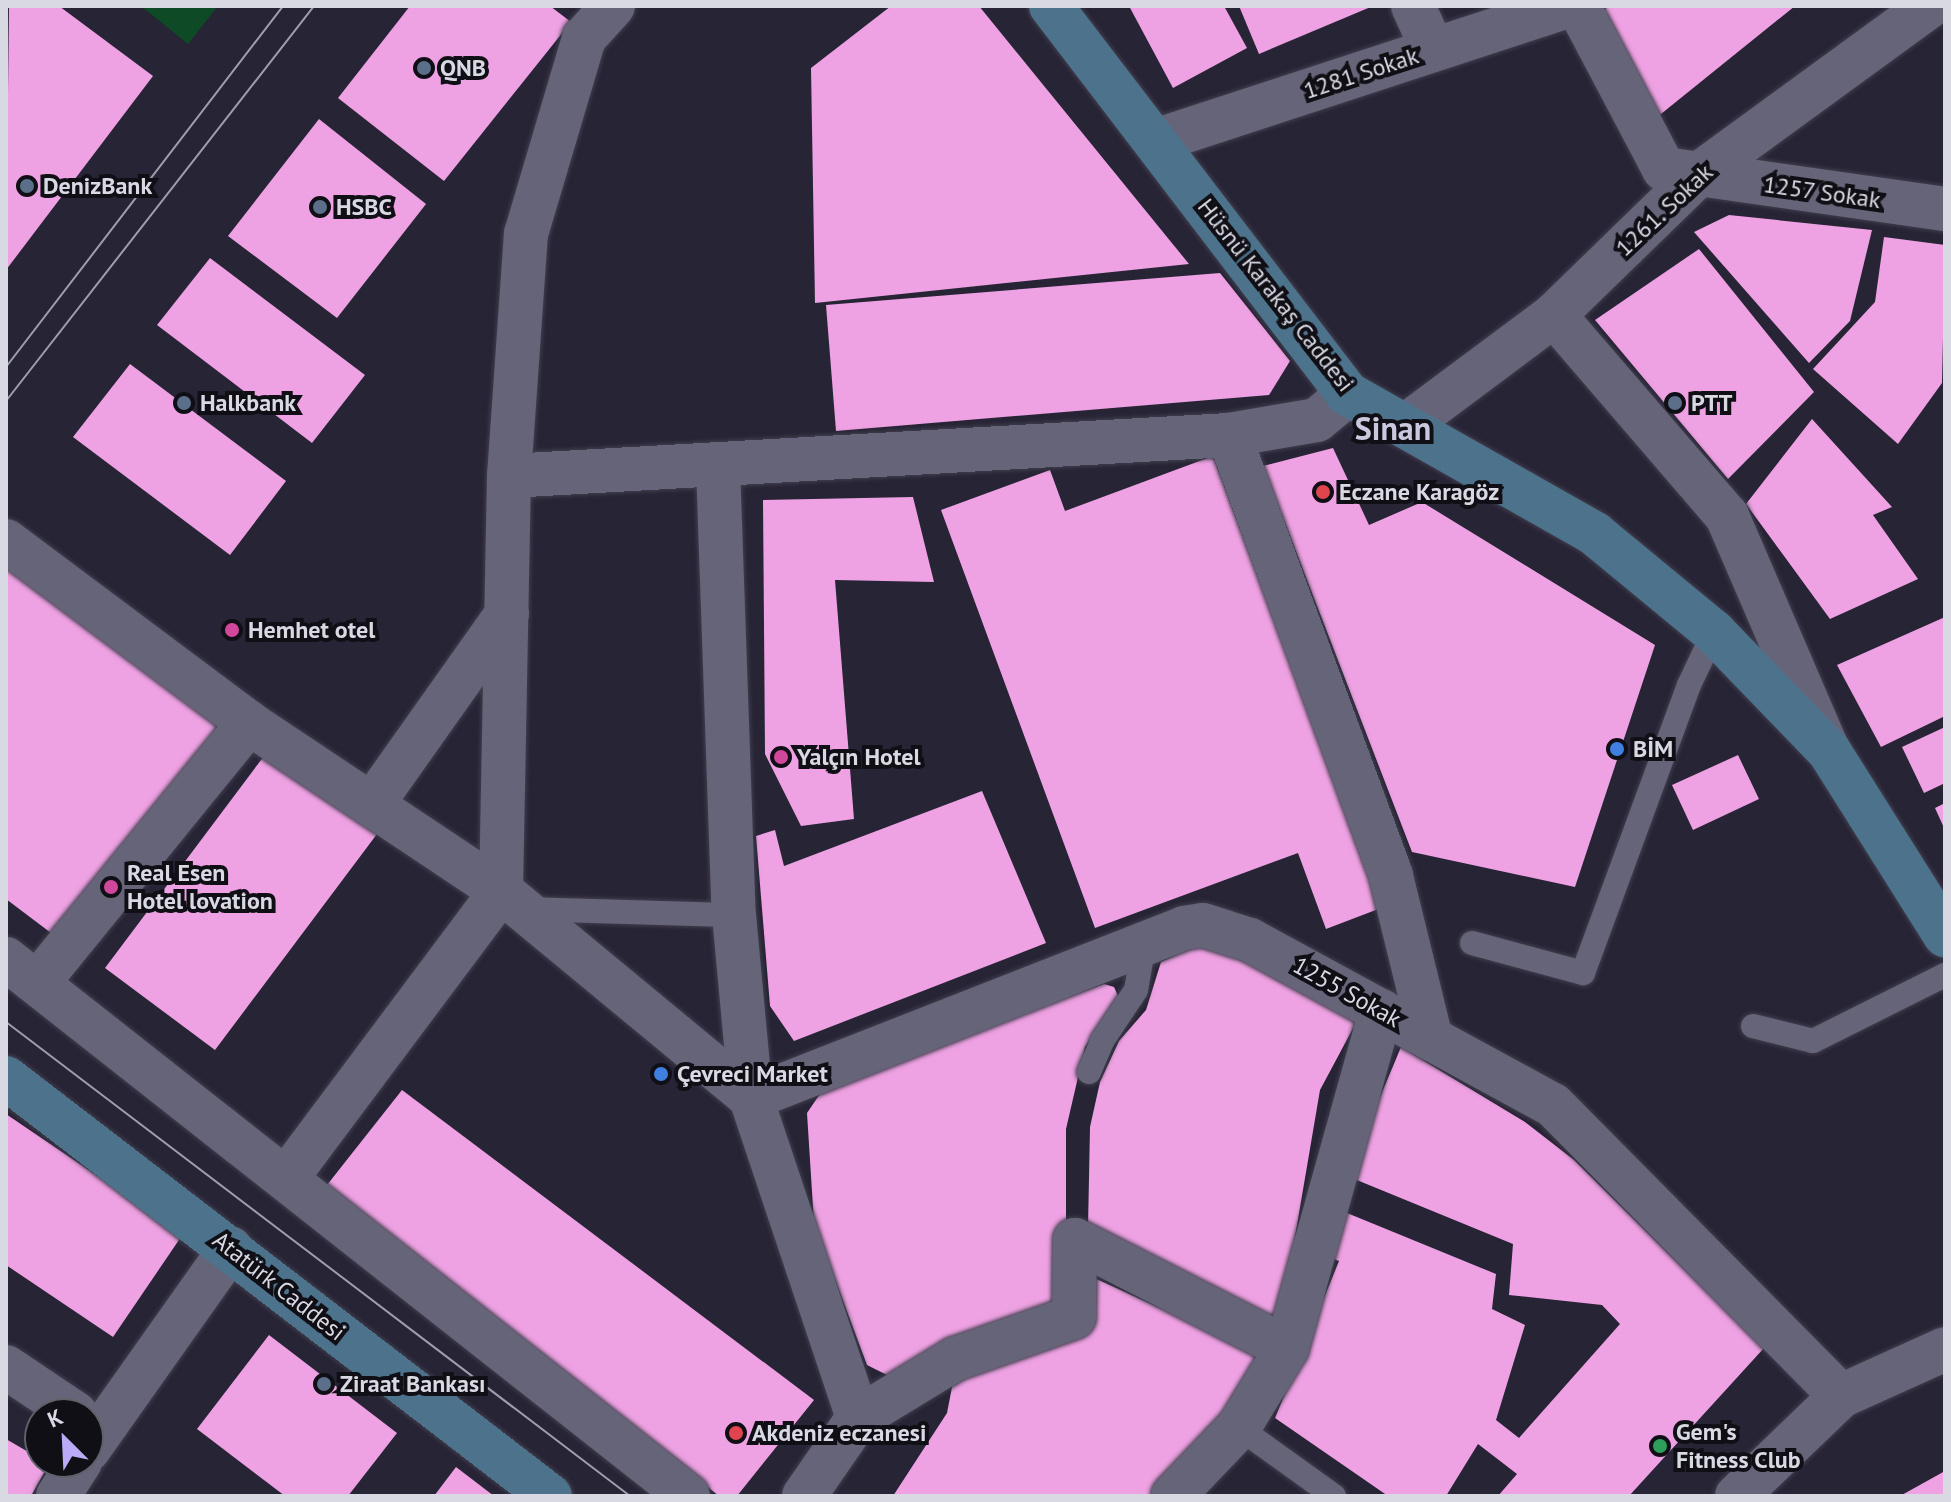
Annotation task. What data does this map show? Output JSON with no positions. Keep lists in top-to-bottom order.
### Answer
{
  "streets": {
    "street": [
      "1281 Sokak",
      "1257 Sokak",
      "1261. Sokak",
      "Hüsnü Karakaş Caddesi",
      "1255 Sokak",
      "Atatürk Caddesi"
    ]
  },
  "crossings": [
    ["1281 Sokak", "Hüsnü Karakaş Caddesi"],
    ["1257 Sokak", "1261. Sokak"],
    ["1261. Sokak", "Hüsnü Karakaş Caddesi"]
  ],
  "districts": ["Sinan"],
  "places": [
    "QNB",
    "DenizBank",
    "HSBC",
    "Halkbank",
    "PTT",
    "Eczane Karagöz",
    "Hemhet otel",
    "BİM",
    "Yalçın Hotel",
    "Real Esen Hotel lovation",
    "Çevreci Market",
    "Ziraat Bankası",
    "Akdeniz eczanesi",
    "Gem's Fitness Club"
  ],
  "north": "top left"
}
